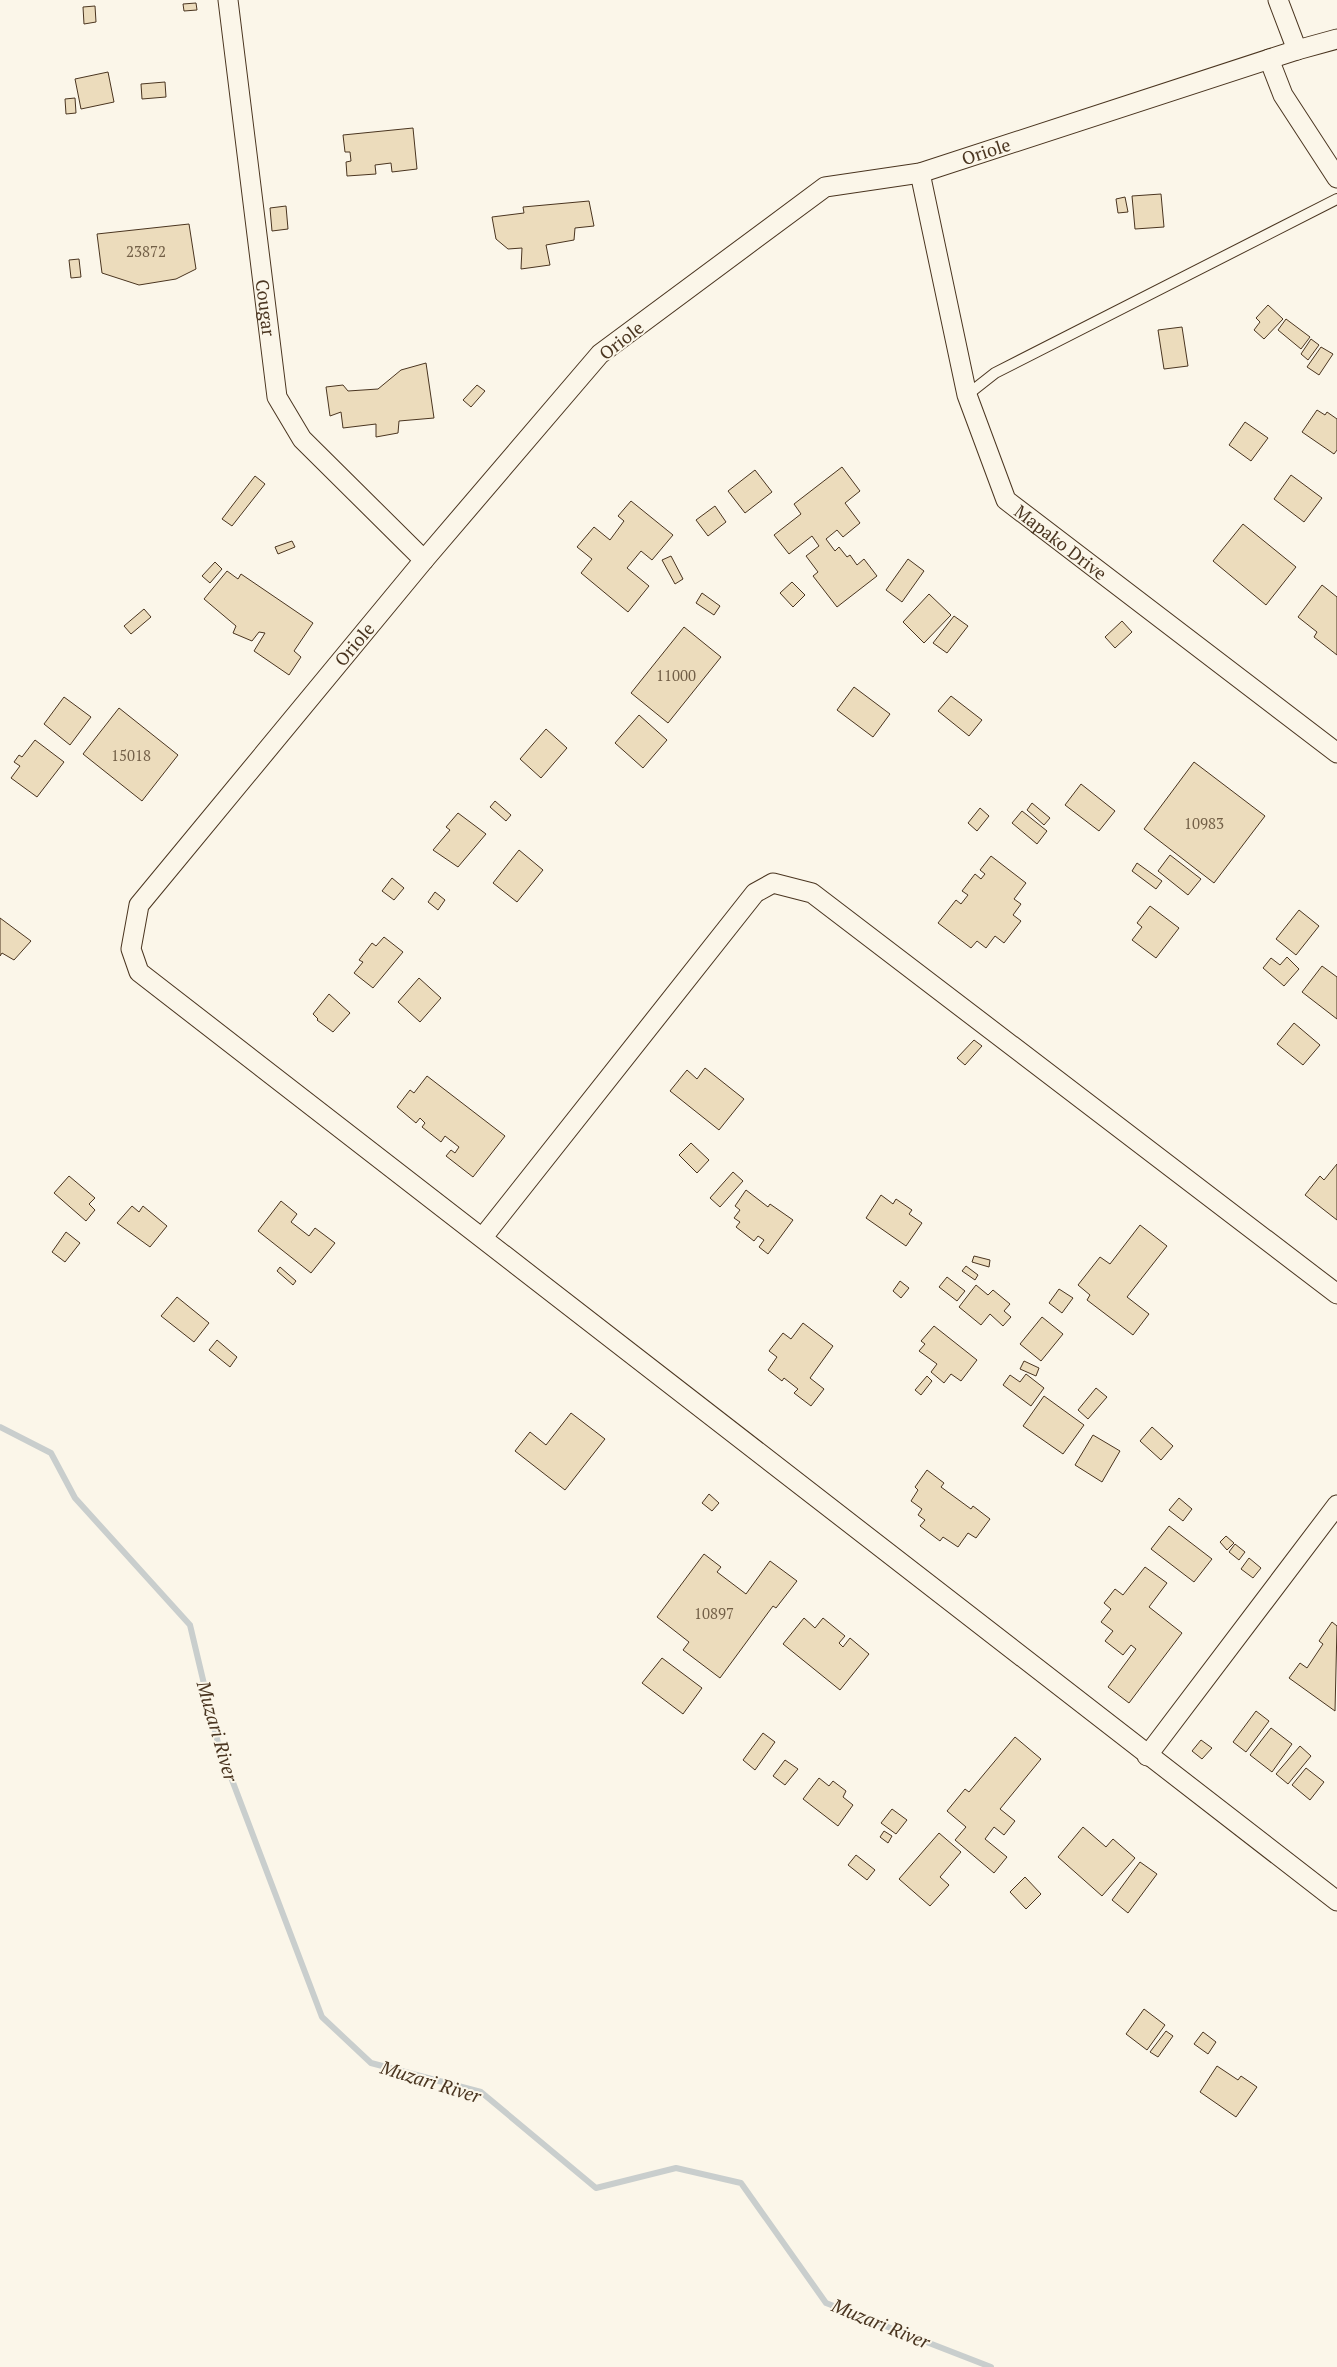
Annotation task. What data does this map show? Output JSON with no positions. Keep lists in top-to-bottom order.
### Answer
{
  "streets": {
    "street": ["Oriole", "Cougar", "Mapako Drive"]
  },
  "crossings": [
    ["Oriole", "Cougar"],
    ["Oriole", "Mapako Drive"]
  ],
  "water": ["Muzari River"],
  "house_numbers": [
    "23872",
    "11000",
    "15018",
    "10983",
    "10897"
  ]
}
